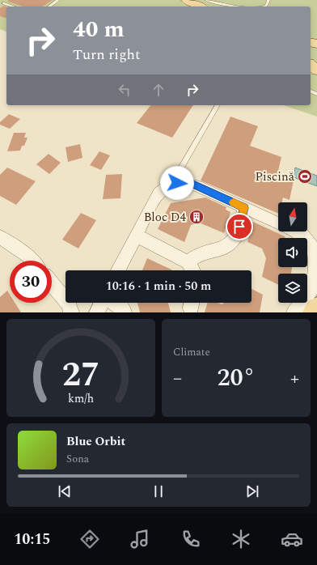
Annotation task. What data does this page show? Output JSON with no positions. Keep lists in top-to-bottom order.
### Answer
{
  "places": {
    "sports": ["Piscină"],
    "building": ["Bloc D4"]
  },
  "north": "top",
  "page": {
    "turn": ["40 m", "Turn right"],
    "limit": "30",
    "trip": "10:16 · 1 min · 50 m",
    "tile": "Climate",
    "heat": ["−", "20°", "+"],
    "song": ["Blue Orbit", "Sona"],
    "tabs": "10:15",
    "gauge": ["27", "km/h"]
  }
}
